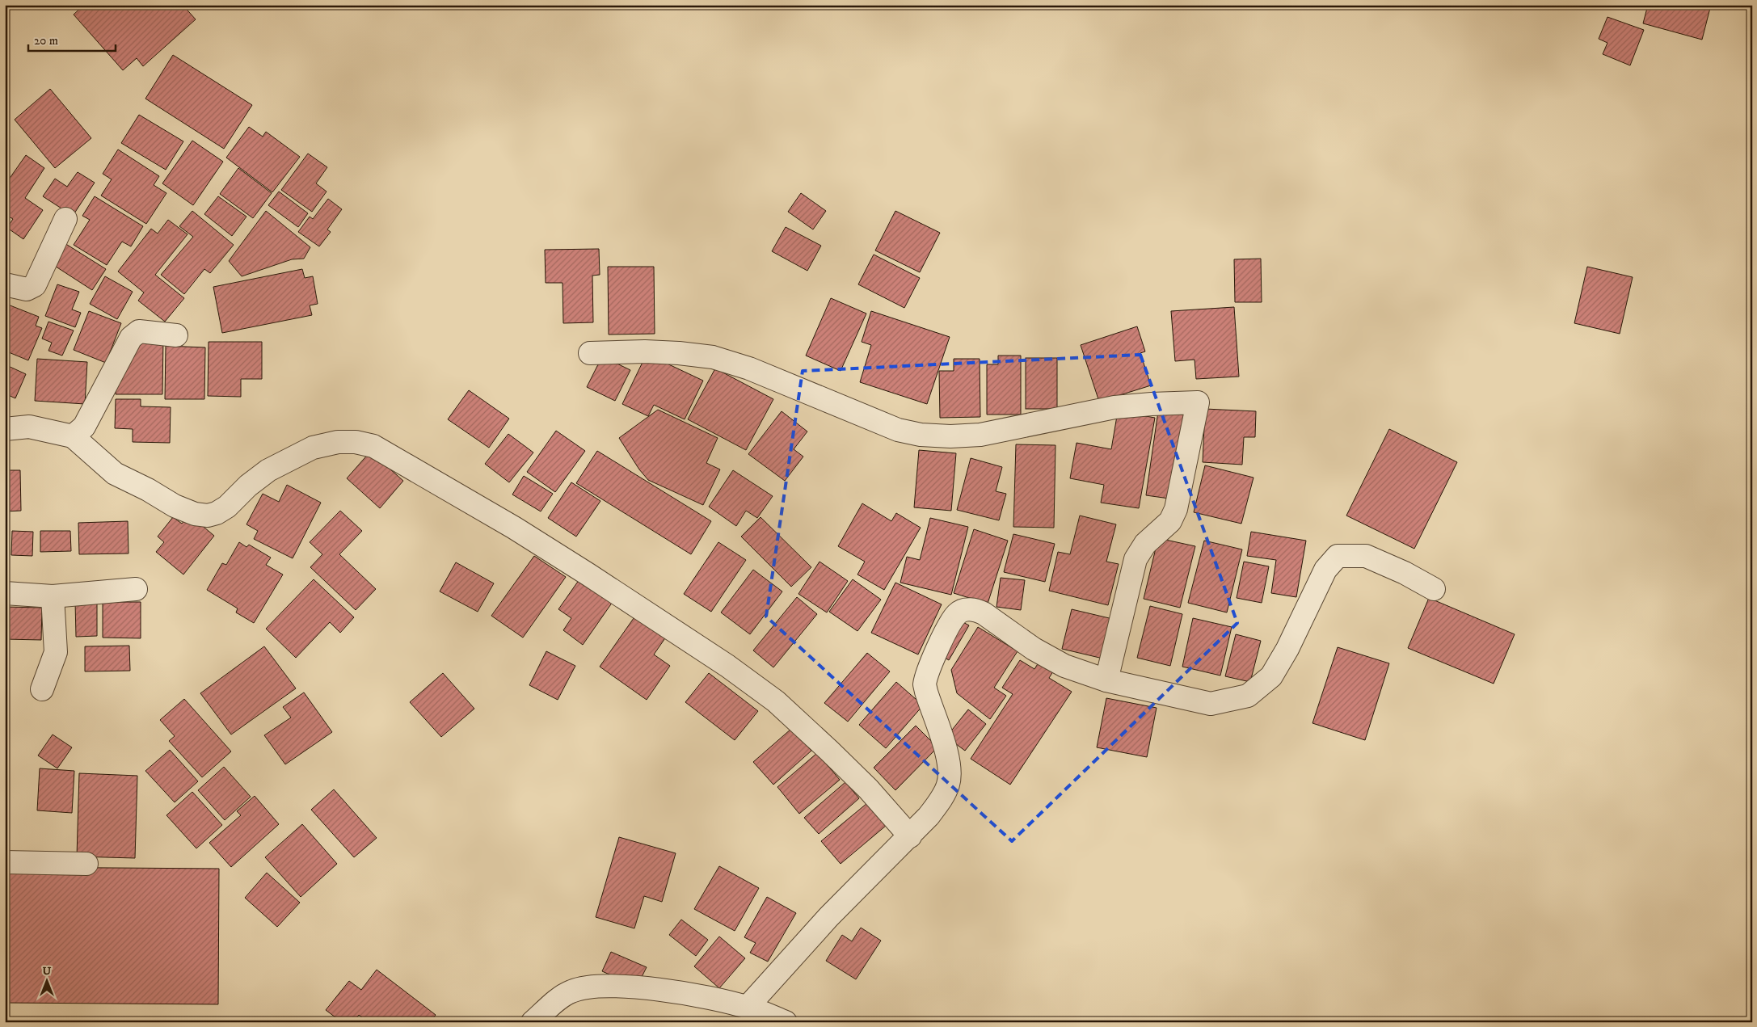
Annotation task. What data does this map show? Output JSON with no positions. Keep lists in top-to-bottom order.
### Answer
{
  "scale_bar": "20 m",
  "north": "top"
}
